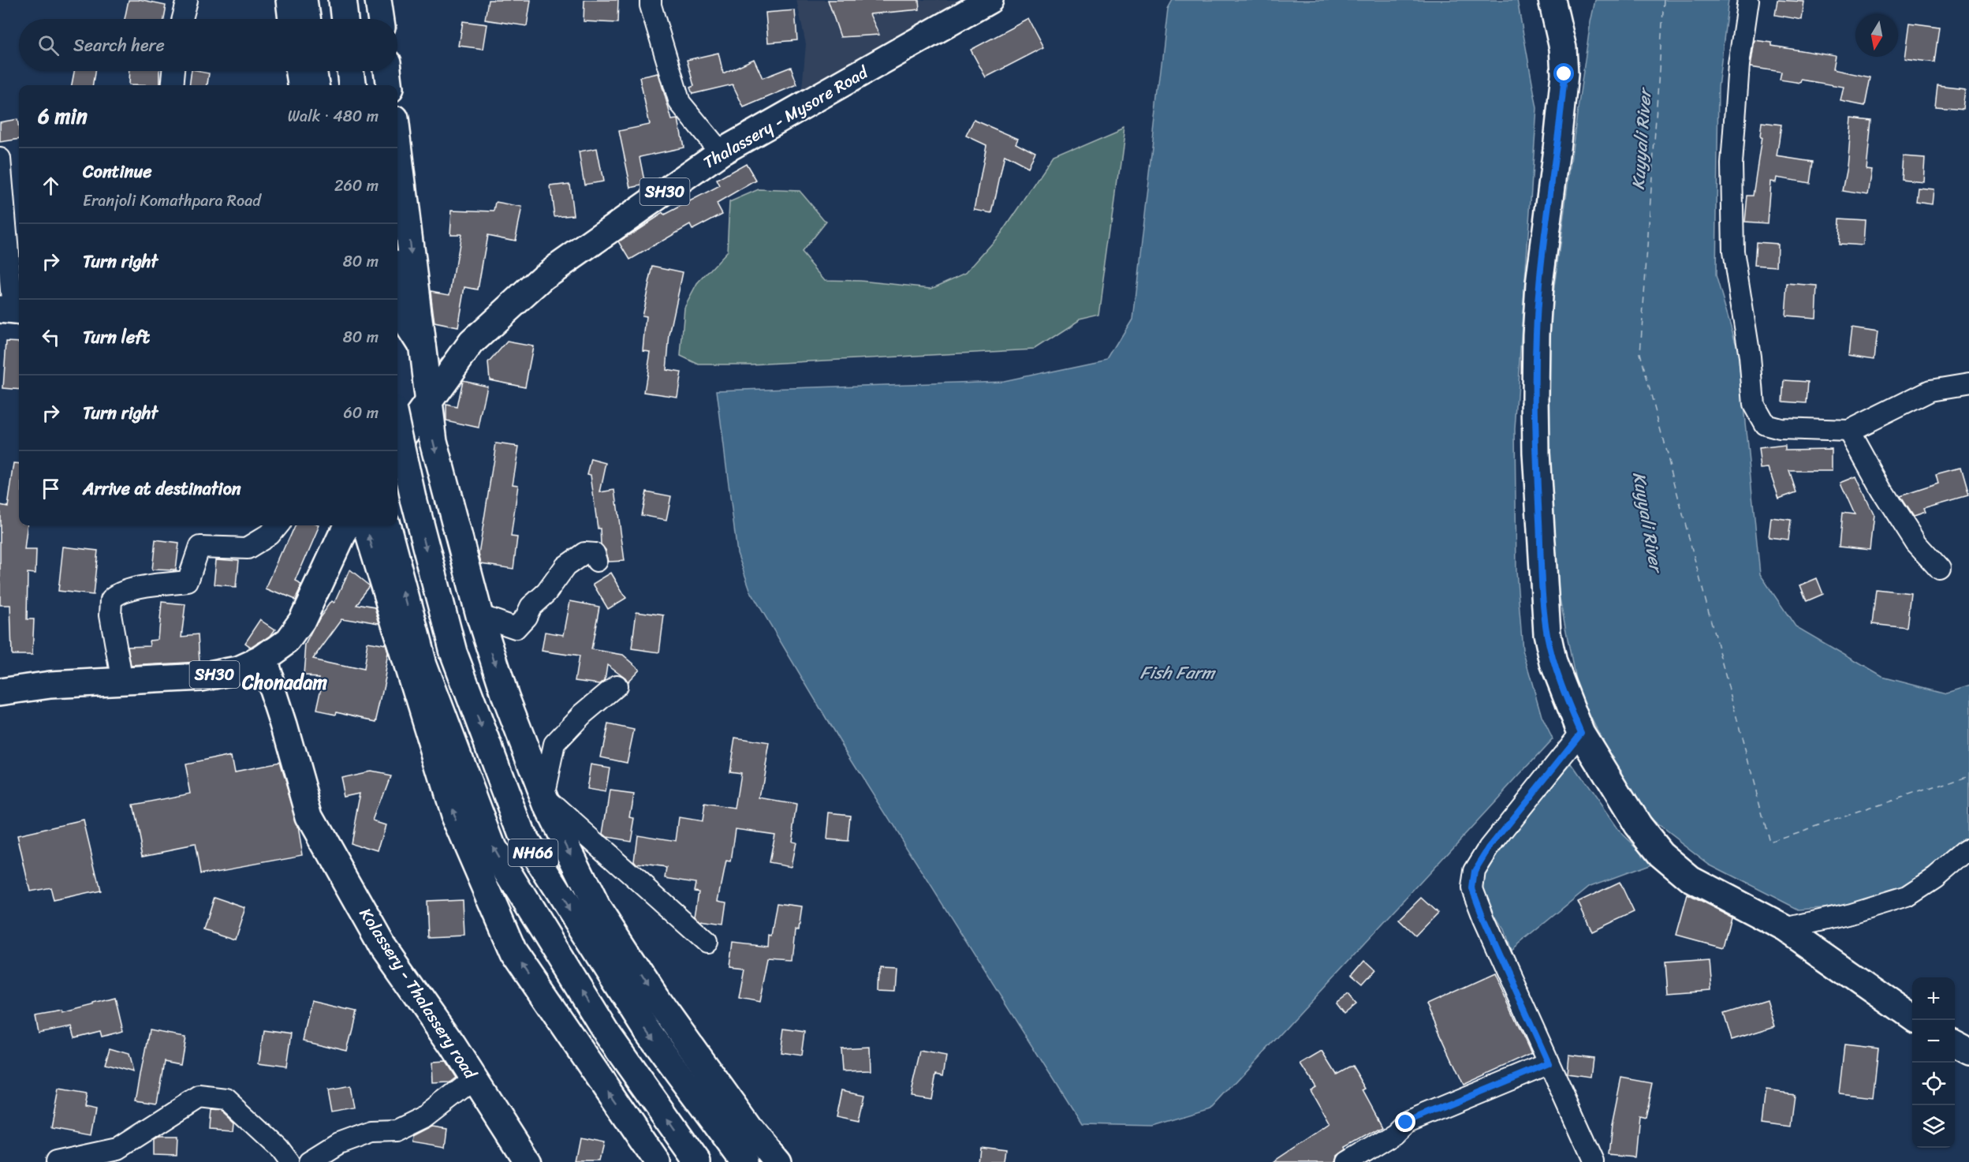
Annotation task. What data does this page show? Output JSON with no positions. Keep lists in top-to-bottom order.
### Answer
{
  "streets": {
    "main road": [
      "Thalassery - Mysore Road",
      "SH30",
      "NH66",
      "Kolassery - Thalassery road"
    ]
  },
  "crossings": [
    ["SH30", "Kolassery - Thalassery road"]
  ],
  "districts": ["Chonadam"],
  "water": ["Kuyyali River", "Fish Farm"],
  "north": "bottom",
  "page": {
    "search": "Search here",
    "heading": ["6 min", "Walk · 480 m"],
    "list": [
      ["Continue", "Eranjoli Komathpara Road", "260 m"],
      ["Turn right", "80 m"],
      ["Turn left", "80 m"],
      ["Turn right", "60 m"],
      "Arrive at destination"
    ],
    "map_buttons": ["+", "−"]
  }
}
